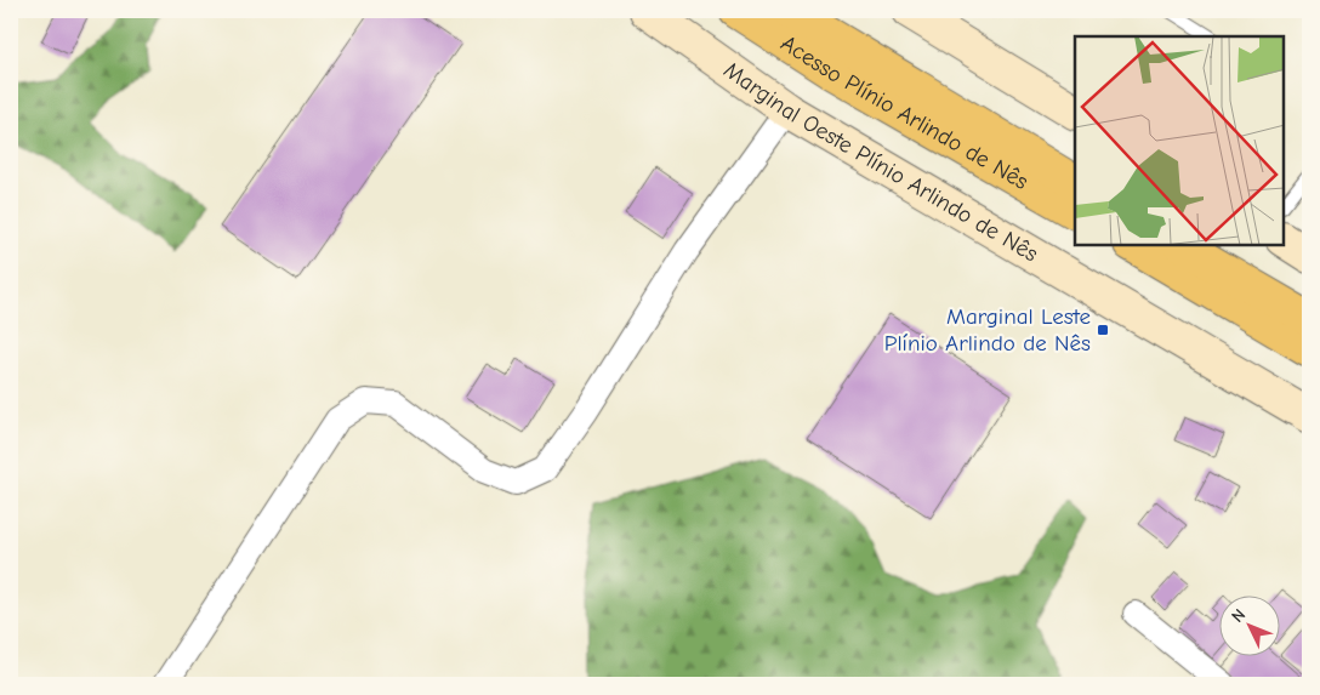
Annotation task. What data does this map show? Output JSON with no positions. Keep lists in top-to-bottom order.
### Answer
{
  "streets": {
    "highway": ["Acesso Plínio Arlindo de Nês"],
    "main road": ["Marginal Oeste Plínio Arlindo de Nês"]
  },
  "places": {
    "transit": ["Marginal Leste Plínio Arlindo de Nês"]
  },
  "north": "top left"
}
